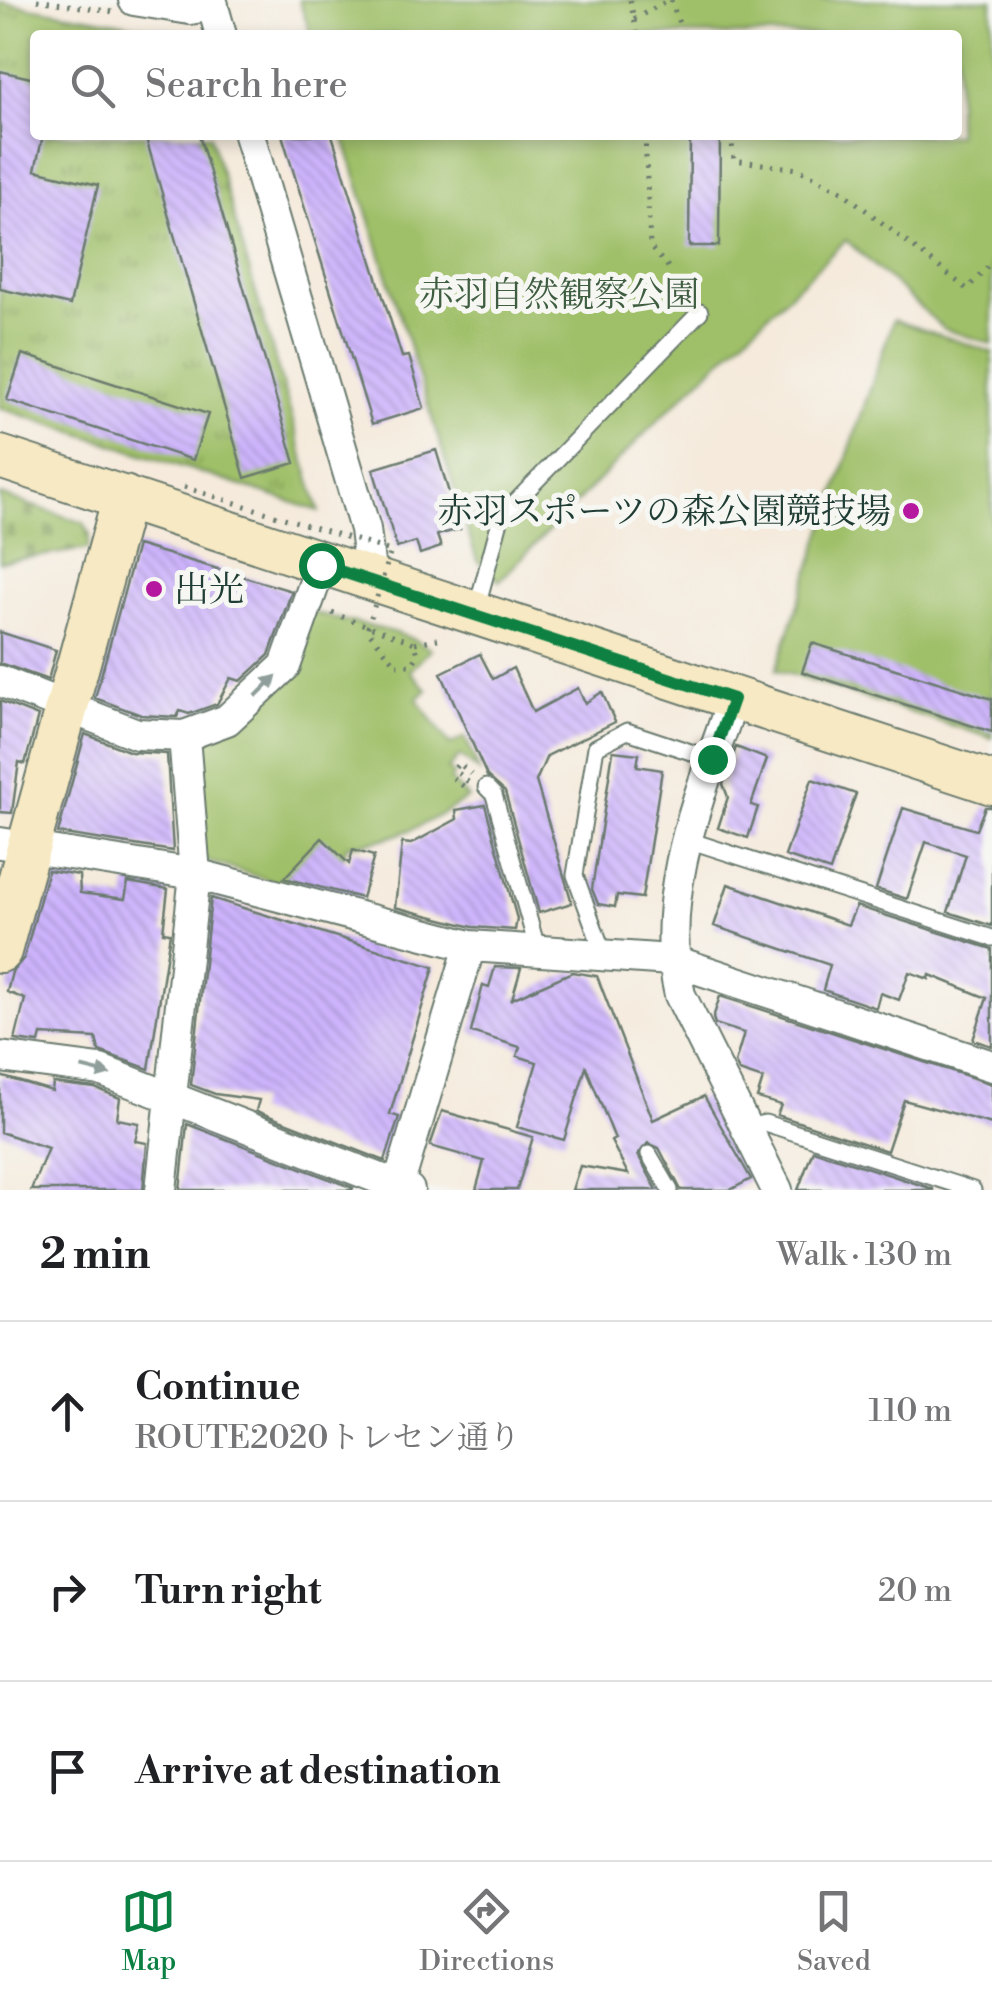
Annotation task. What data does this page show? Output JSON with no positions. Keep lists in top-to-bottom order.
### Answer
{
  "parks": ["赤羽自然観察公園"],
  "places": ["赤羽スポーツの森公園競技場", "出光"],
  "page": {
    "search": "Search here",
    "heading": ["2 min", "Walk · 130 m"],
    "list": [
      ["Continue", "ROUTE2020トレセン通り", "110 m"],
      ["Turn right", "20 m"],
      "Arrive at destination"
    ],
    "nav": ["Map", "Directions", "Saved"]
  }
}
